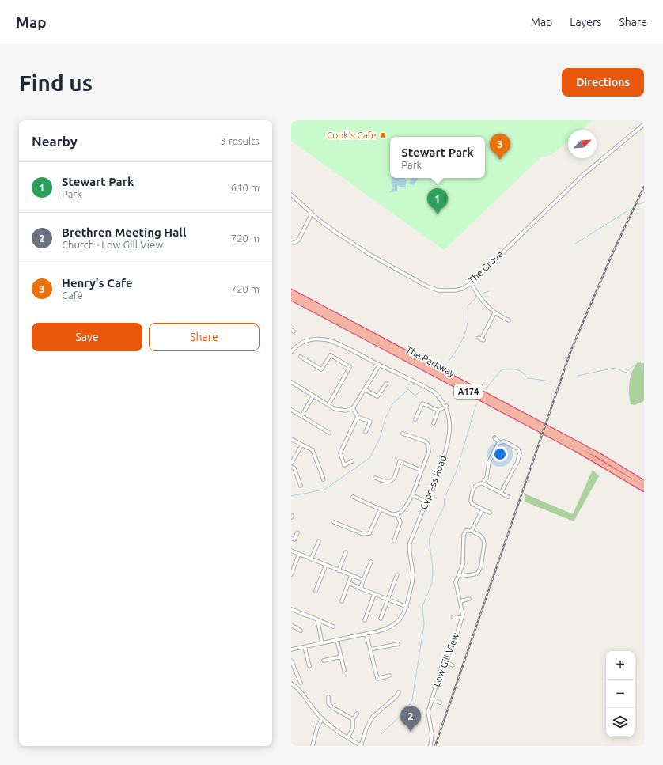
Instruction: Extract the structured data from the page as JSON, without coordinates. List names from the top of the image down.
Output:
{
  "streets": {
    "highway": ["The Parkway", "A174"],
    "street": ["The Grove", "Cypress Road", "Low Gill View"]
  },
  "crossings": [
    ["The Parkway", "A174"]
  ],
  "places": ["Cook's Cafe"],
  "north": "top right",
  "page": {
    "header": "Map",
    "nav": ["Map", "Layers", "Share"],
    "buttons": [
      "Directions",
      ["Save", "Share"]
    ],
    "title": "Find us",
    "heading": ["Nearby", "3 results"],
    "pins": ["3", "1", "2"],
    "popup": ["Stewart Park", "Park"],
    "list": [
      {
        "mark": "1",
        "name": "Stewart Park",
        "note": "Park",
        "value": "610 m"
      },
      {
        "mark": "2",
        "name": "Brethren Meeting Hall",
        "note": "Church · Low Gill View",
        "value": "720 m"
      },
      {
        "mark": "3",
        "name": "Henry's Cafe",
        "note": "Café",
        "value": "720 m"
      }
    ],
    "map_buttons": ["+", "−"]
  }
}
